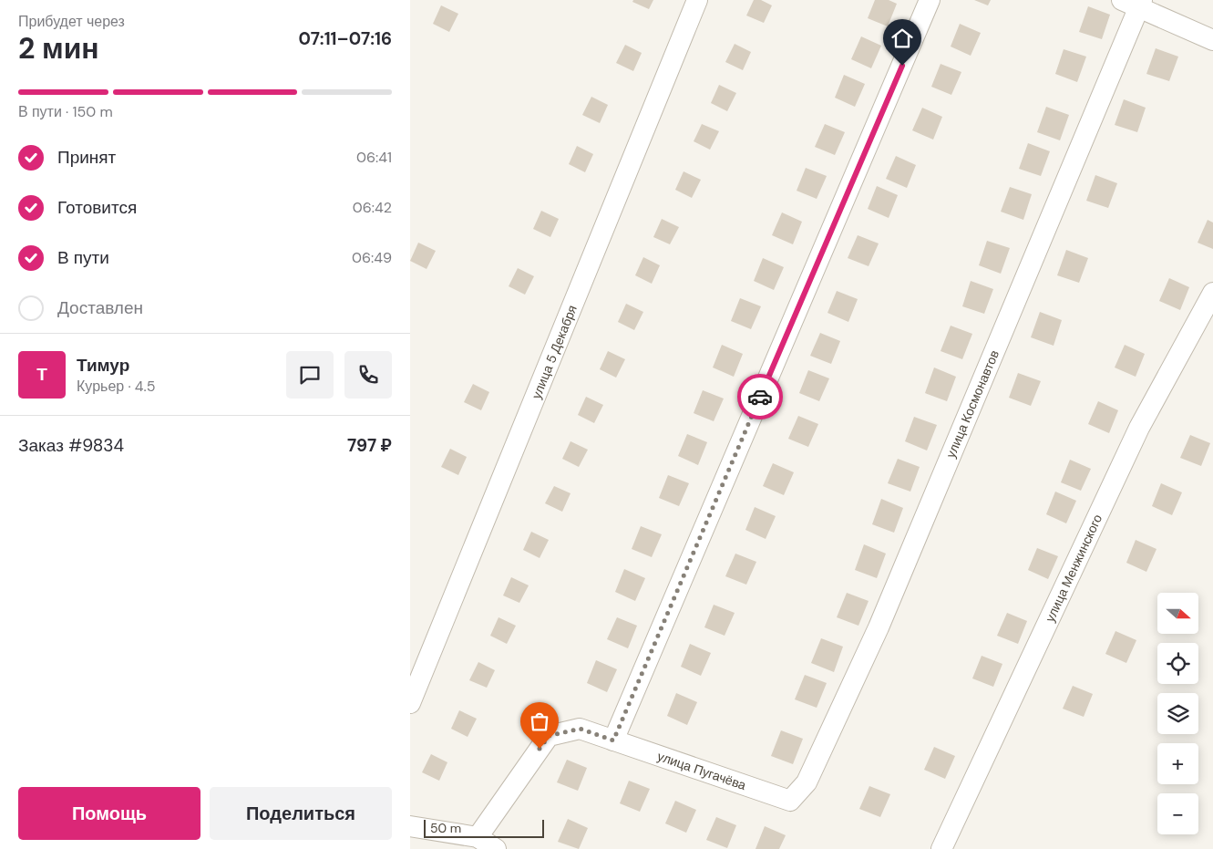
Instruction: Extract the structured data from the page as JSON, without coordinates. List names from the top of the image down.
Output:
{
  "streets": {
    "street": [
      "улица 5 Декабря",
      "улица Космонавтов",
      "улица Менжинского",
      "улица Пугачёва"
    ]
  },
  "crossings": [
    ["улица Космонавтов", "улица Пугачёва"]
  ],
  "scale_bar": "50 m",
  "north": "right",
  "page": {
    "heading": ["2 мин", "Прибудет через", "07:11–07:16"],
    "panel": [
      "Тимур",
      "Курьер · 4.5",
      "Заказ #9834",
      "797 ₽"
    ],
    "bar": "В пути · 150 m",
    "list": [
      ["Принят", "06:41"],
      ["Готовится", "06:42"],
      ["В пути", "06:49"],
      "Доставлен"
    ],
    "round": "Т",
    "map_buttons": ["+", "−"],
    "buttons": ["Помощь", "Поделиться"],
    "scale": "50 m"
  }
}
